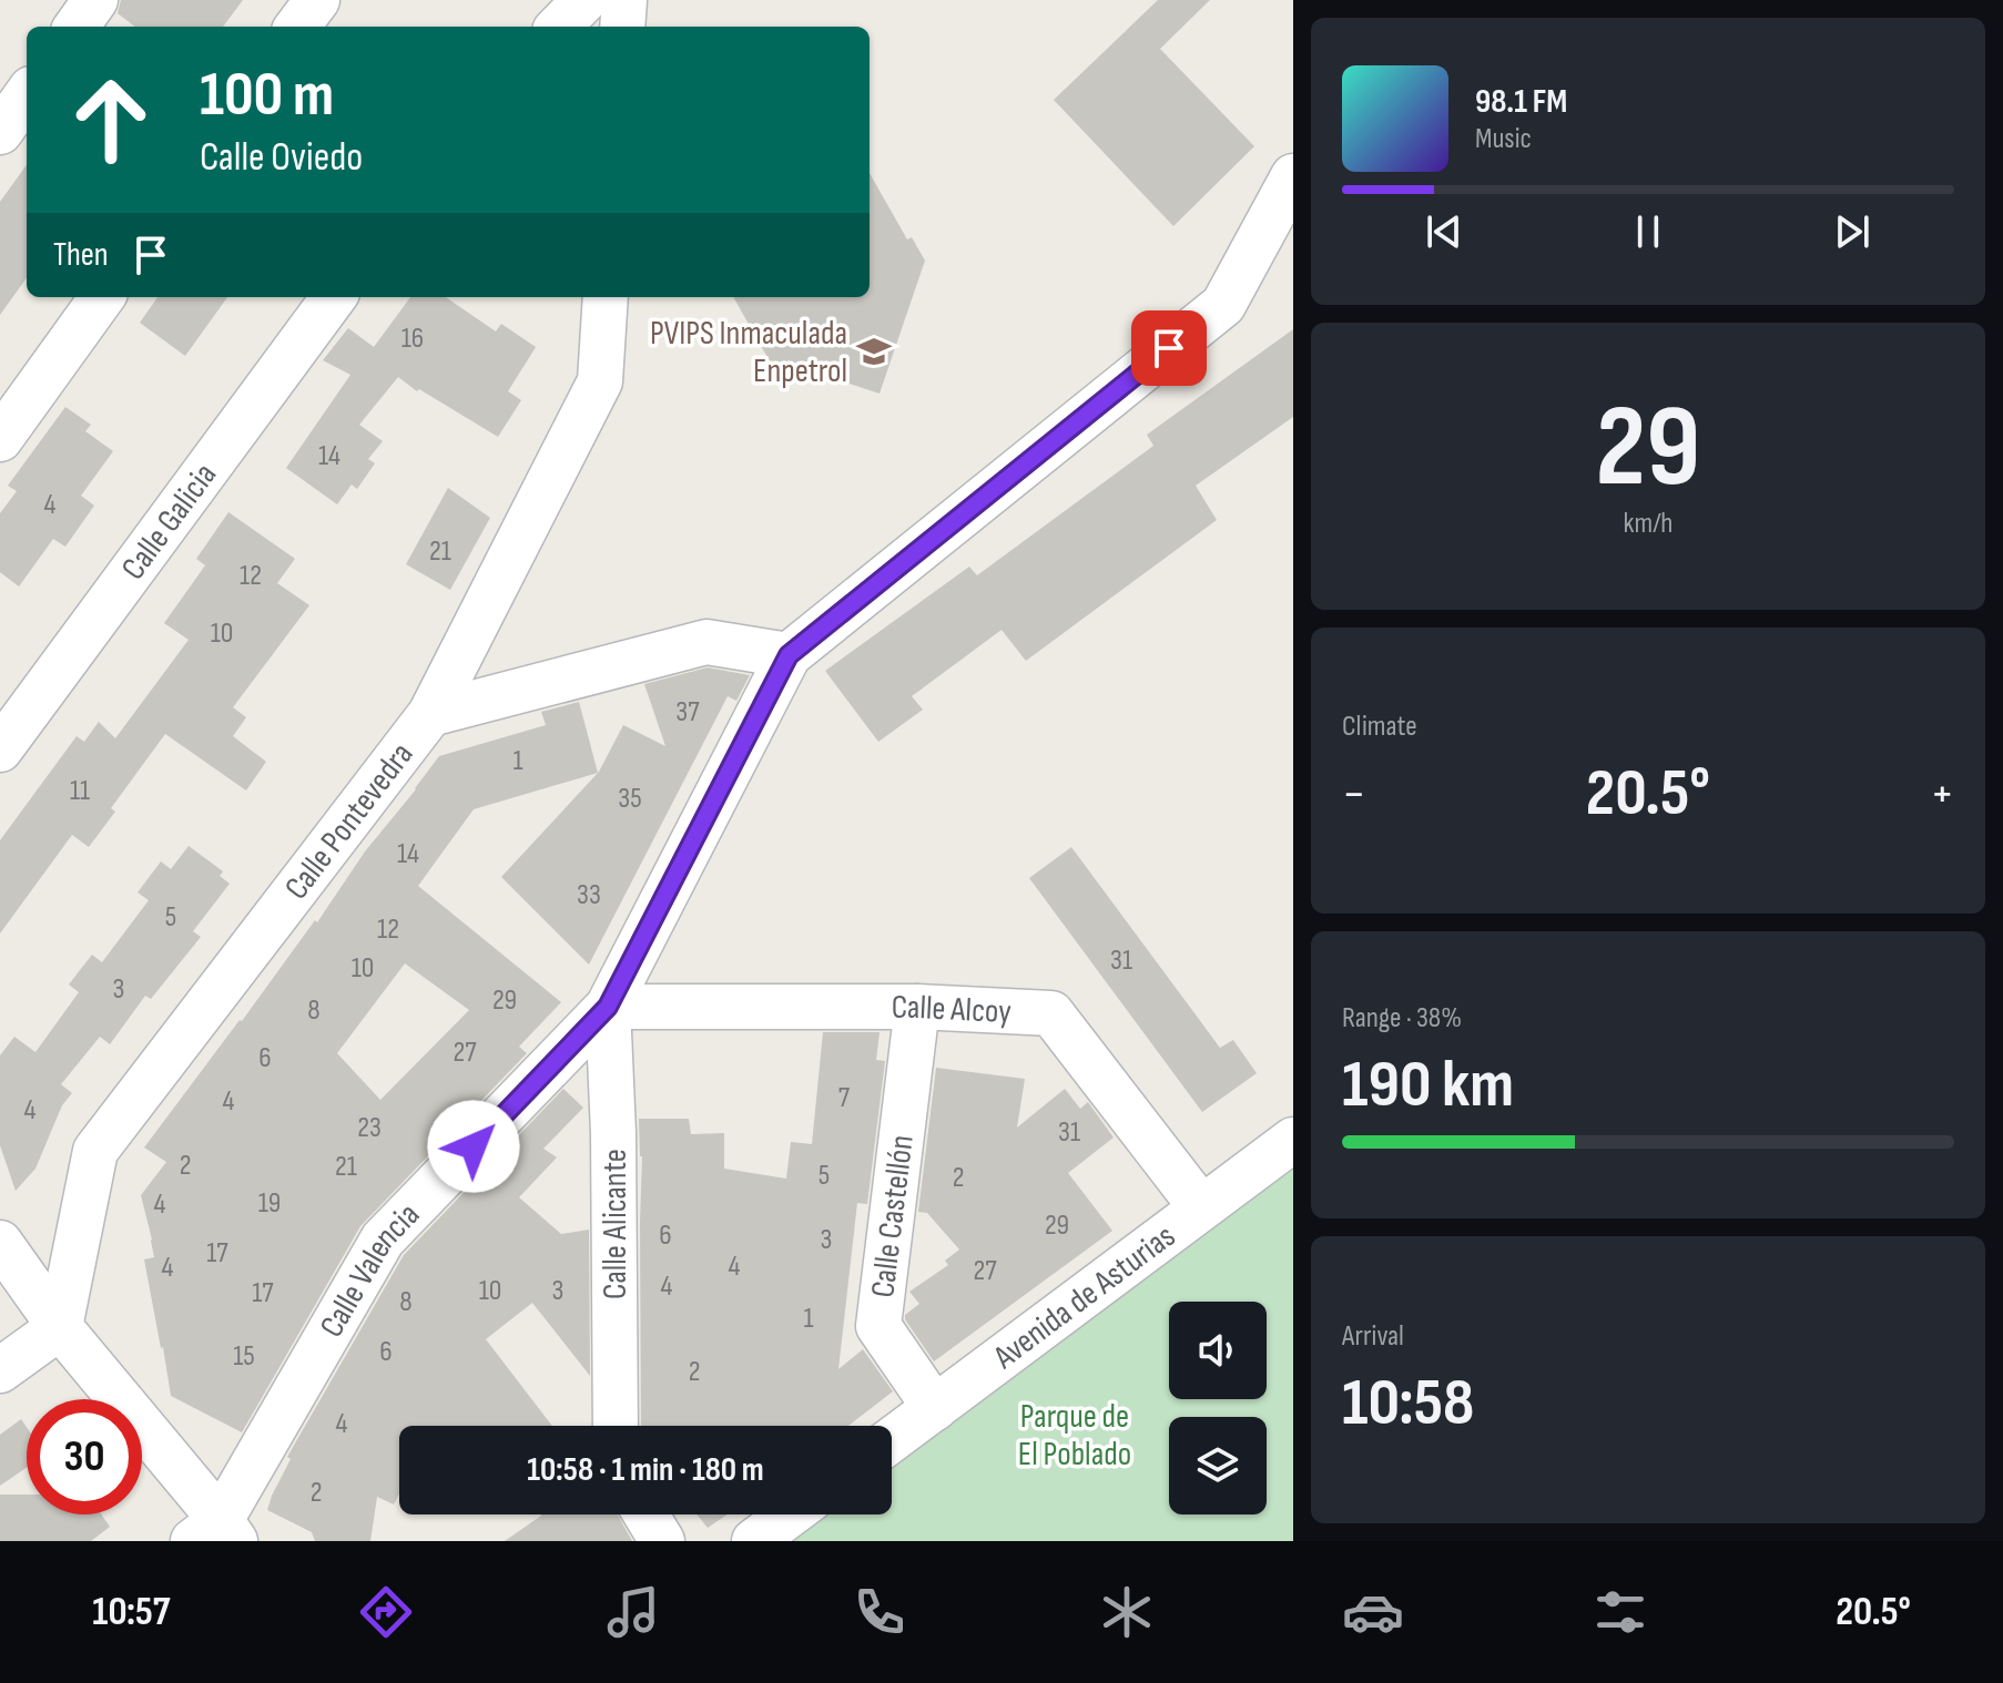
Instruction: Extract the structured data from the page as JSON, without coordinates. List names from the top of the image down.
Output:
{
  "streets": {
    "street": [
      "Calle Galicia",
      "Calle Pontevedra",
      "Calle Alcoy",
      "Calle Castellón",
      "Calle Alicante",
      "Calle Valencia",
      "Avenida de Asturias"
    ]
  },
  "crossings": [
    ["Calle Alcoy", "Calle Castellón"],
    ["Calle Alcoy", "Calle Alicante"],
    ["Calle Alcoy", "Calle Valencia"],
    ["Calle Alcoy", "Avenida de Asturias"],
    ["Calle Castellón", "Avenida de Asturias"],
    ["Calle Alicante", "Calle Valencia"]
  ],
  "parks": ["Parque de El Poblado"],
  "places": {
    "school or university": ["PVIPS Inmaculada Enpetrol"]
  },
  "house_numbers": [
    "16",
    "14",
    "4",
    "21",
    "12",
    "10",
    "37",
    "1",
    "11",
    "35",
    "14",
    "33",
    "5",
    "12",
    "31",
    "10",
    "3",
    "29",
    "8",
    "27",
    "6",
    "7",
    "4",
    "4",
    "23",
    "31",
    "2",
    "21",
    "5",
    "2",
    "19",
    "4",
    "29",
    "6",
    "3",
    "17",
    "4",
    "4",
    "27",
    "4",
    "10",
    "3",
    "17",
    "8",
    "1",
    "6",
    "15",
    "2",
    "4",
    "2"
  ],
  "page": {
    "turn": ["100 m", "Calle Oviedo"],
    "song": ["98.1 FM", "Music"],
    "then": "Then",
    "tile": [
      ["29", "km/h"],
      "Climate",
      ["Range · 38%", "190 km"],
      ["Arrival", "10:58"]
    ],
    "heat": ["−", "20.5°", "+"],
    "limit": "30",
    "trip": "10:58 · 1 min · 180 m",
    "tabs": ["10:57", "20.5°"]
  }
}
